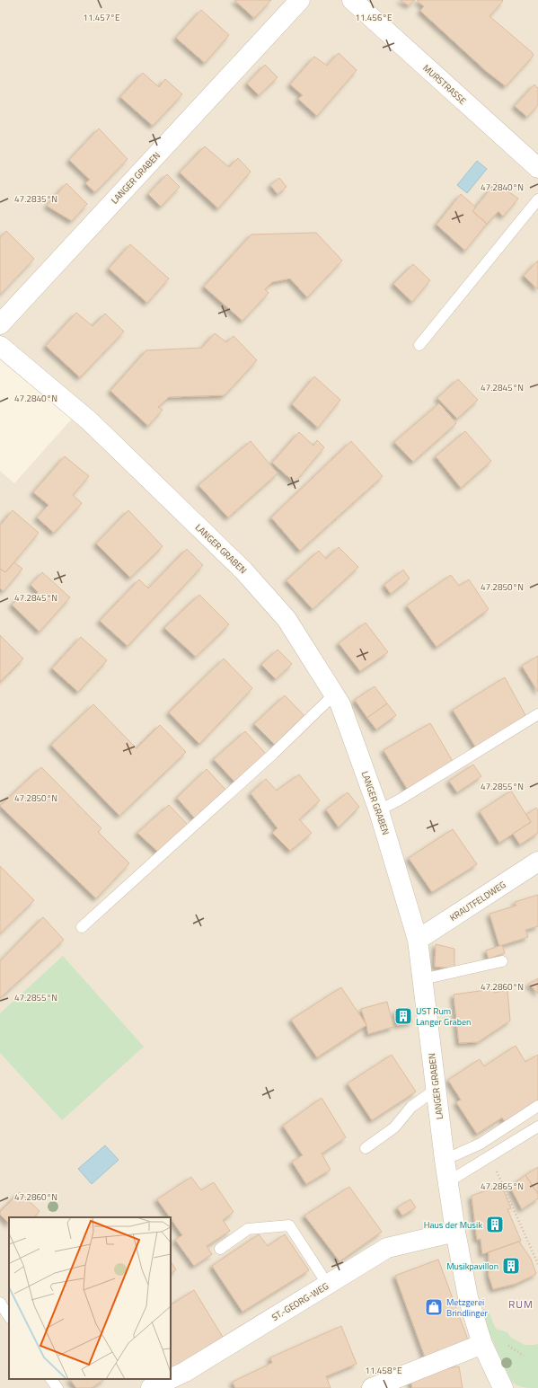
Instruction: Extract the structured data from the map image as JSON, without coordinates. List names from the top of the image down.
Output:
{
  "streets": {
    "street": [
      "MURSTRASSE",
      "LANGER GRABEN",
      "KRAUTFELDWEG",
      "ST.-GEORG-WEG"
    ]
  },
  "crossings": [
    ["LANGER GRABEN", "KRAUTFELDWEG"],
    ["LANGER GRABEN", "ST.-GEORG-WEG"]
  ],
  "districts": ["RUM"],
  "places": {
    "building": ["UST Rum Langer Graben", "Haus der Musik", "Musikpavillon"],
    "shop": ["Metzgerei Brindlinger"]
  },
  "coordinates": [
    "11.457°E",
    "11.456°E",
    "47.2840°N",
    "47.2835°N",
    "47.2845°N",
    "47.2850°N",
    "47.2855°N",
    "47.2860°N",
    "47.2865°N",
    "11.458°E"
  ]
}
